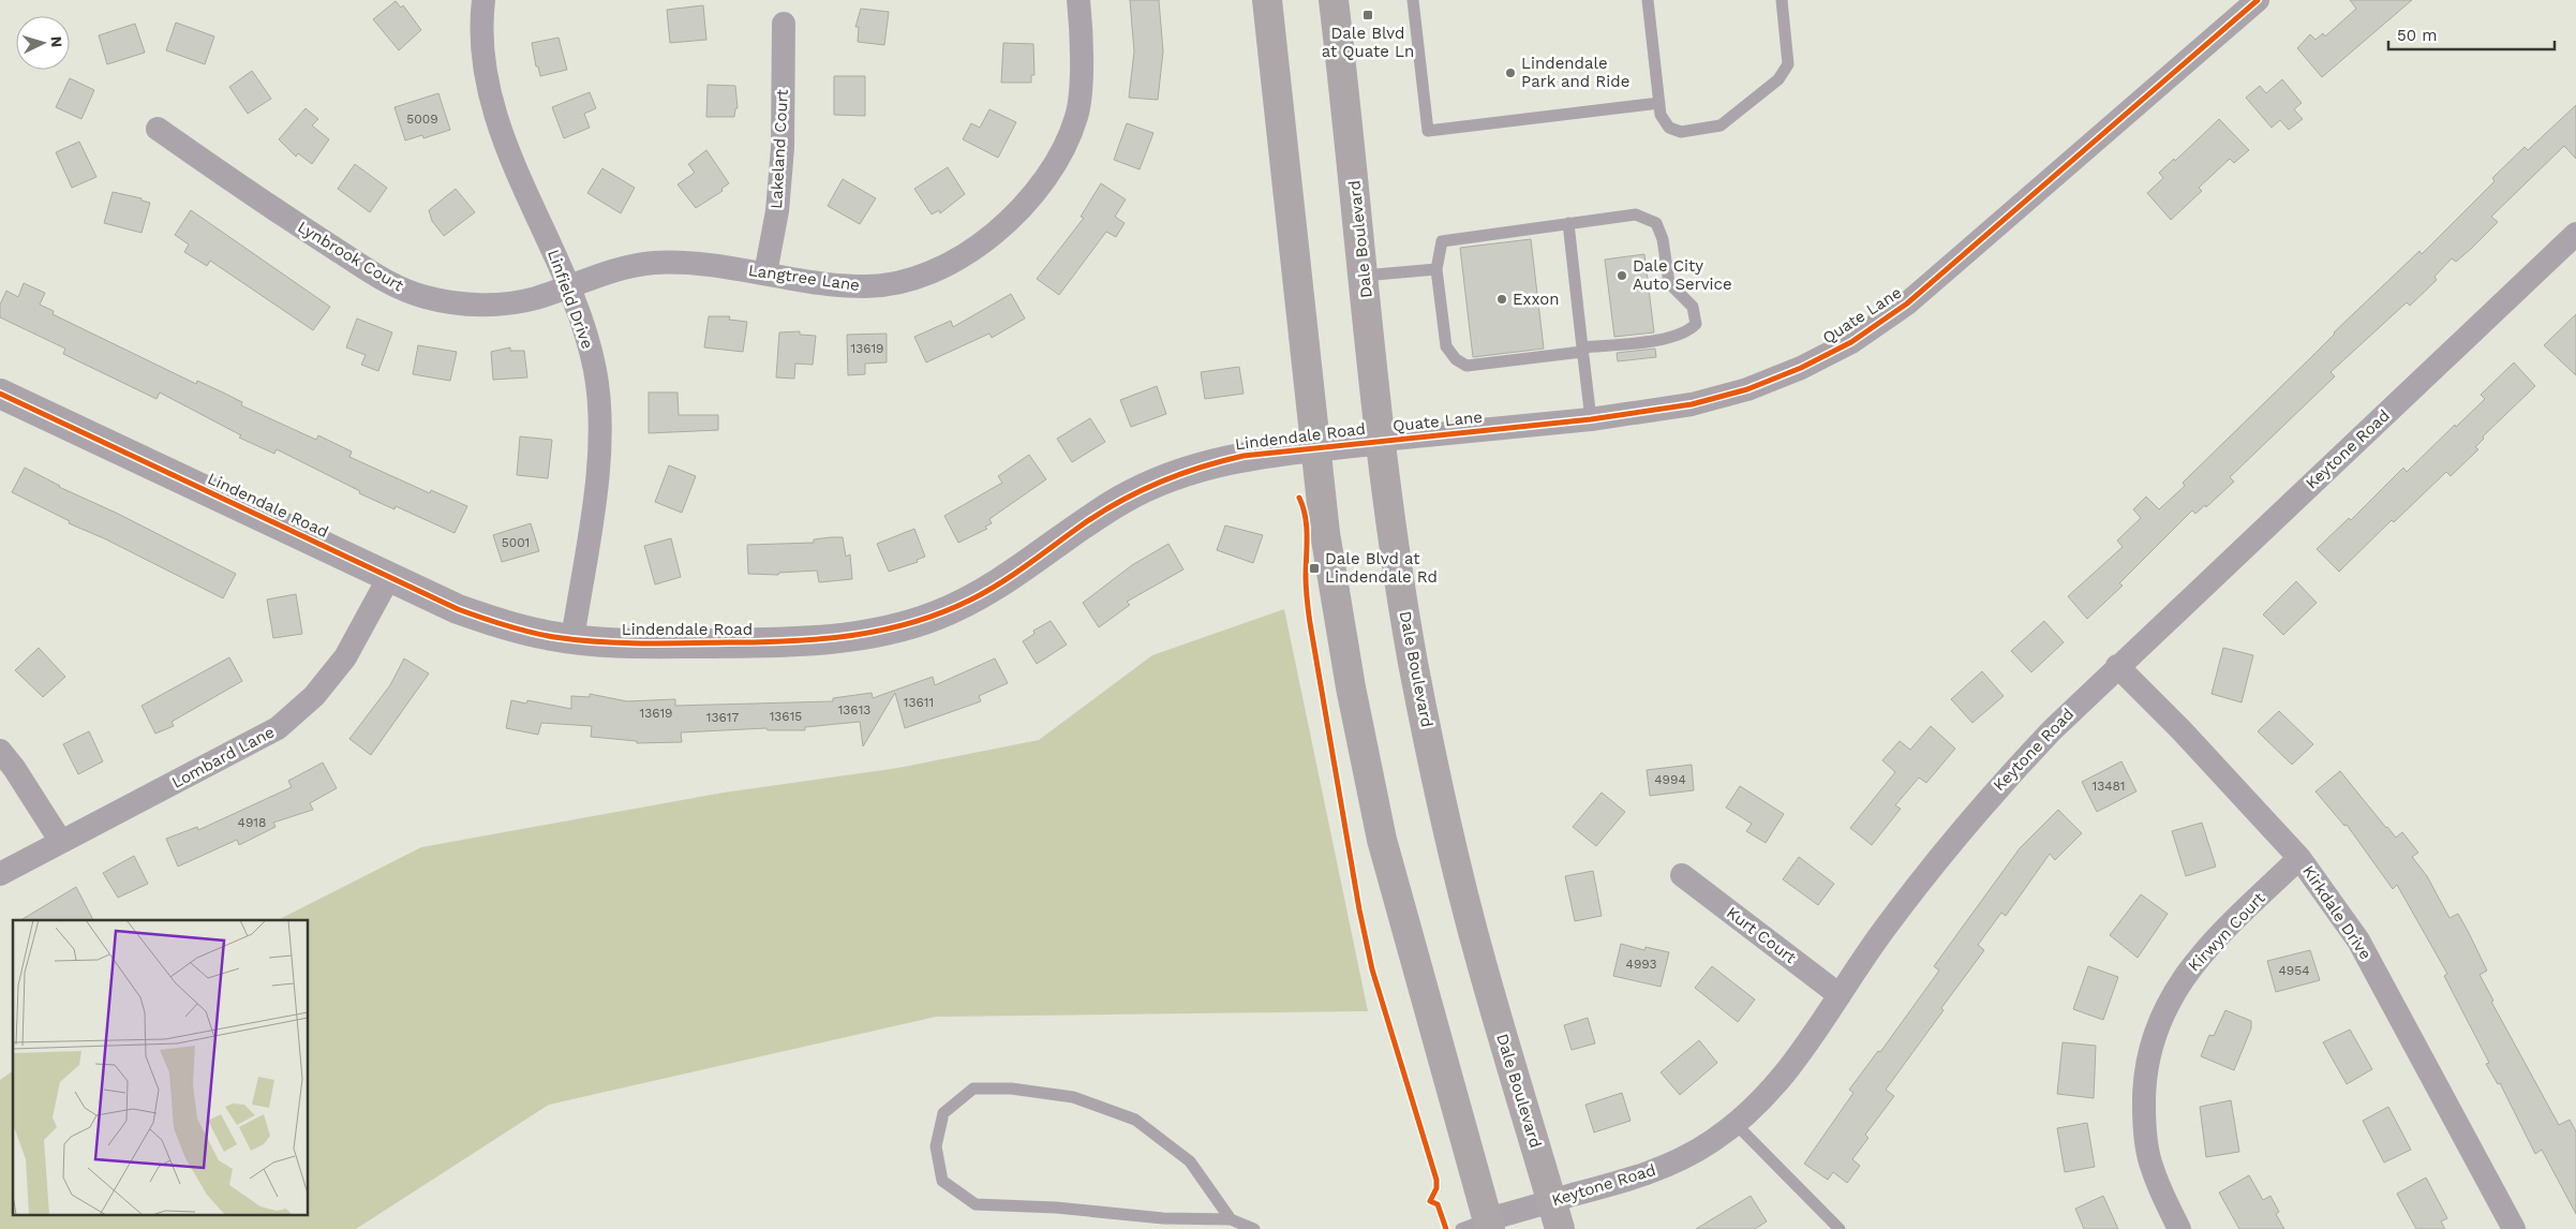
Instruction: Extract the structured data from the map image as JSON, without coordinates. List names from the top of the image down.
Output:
{
  "streets": {
    "main road": ["Dale Boulevard"],
    "street": [
      "Lakeland Court",
      "Lynbrook Court",
      "Langtree Lane",
      "Linfield Drive",
      "Quate Lane",
      "Lindendale Road",
      "Keytone Road",
      "Lombard Lane",
      "Kirkdale Drive",
      "Kirwyn Court",
      "Kurt Court"
    ]
  },
  "crossings": [
    ["Lakeland Court", "Langtree Lane"],
    ["Dale Boulevard", "Quate Lane"],
    ["Dale Boulevard", "Lindendale Road"],
    ["Dale Boulevard", "Keytone Road"],
    ["Lynbrook Court", "Langtree Lane"],
    ["Lynbrook Court", "Linfield Drive"],
    ["Langtree Lane", "Linfield Drive"],
    ["Linfield Drive", "Lindendale Road"],
    ["Quate Lane", "Lindendale Road"],
    ["Lindendale Road", "Lombard Lane"],
    ["Keytone Road", "Kirkdale Drive"],
    ["Keytone Road", "Kurt Court"],
    ["Kirkdale Drive", "Kirwyn Court"]
  ],
  "places": {
    "transit": ["Dale Blvd at Quate Ln", "Dale Blvd at Lindendale Rd"],
    "other": ["Lindendale Park and Ride", "Dale City Auto Service", "Exxon"]
  },
  "house_numbers": [
    "5009",
    "13619",
    "5001",
    "13611",
    "13613",
    "13619",
    "13615",
    "13617",
    "4994",
    "13481",
    "4918",
    "4993",
    "4954"
  ],
  "scale_bar": "50 m",
  "north": "right"
}
